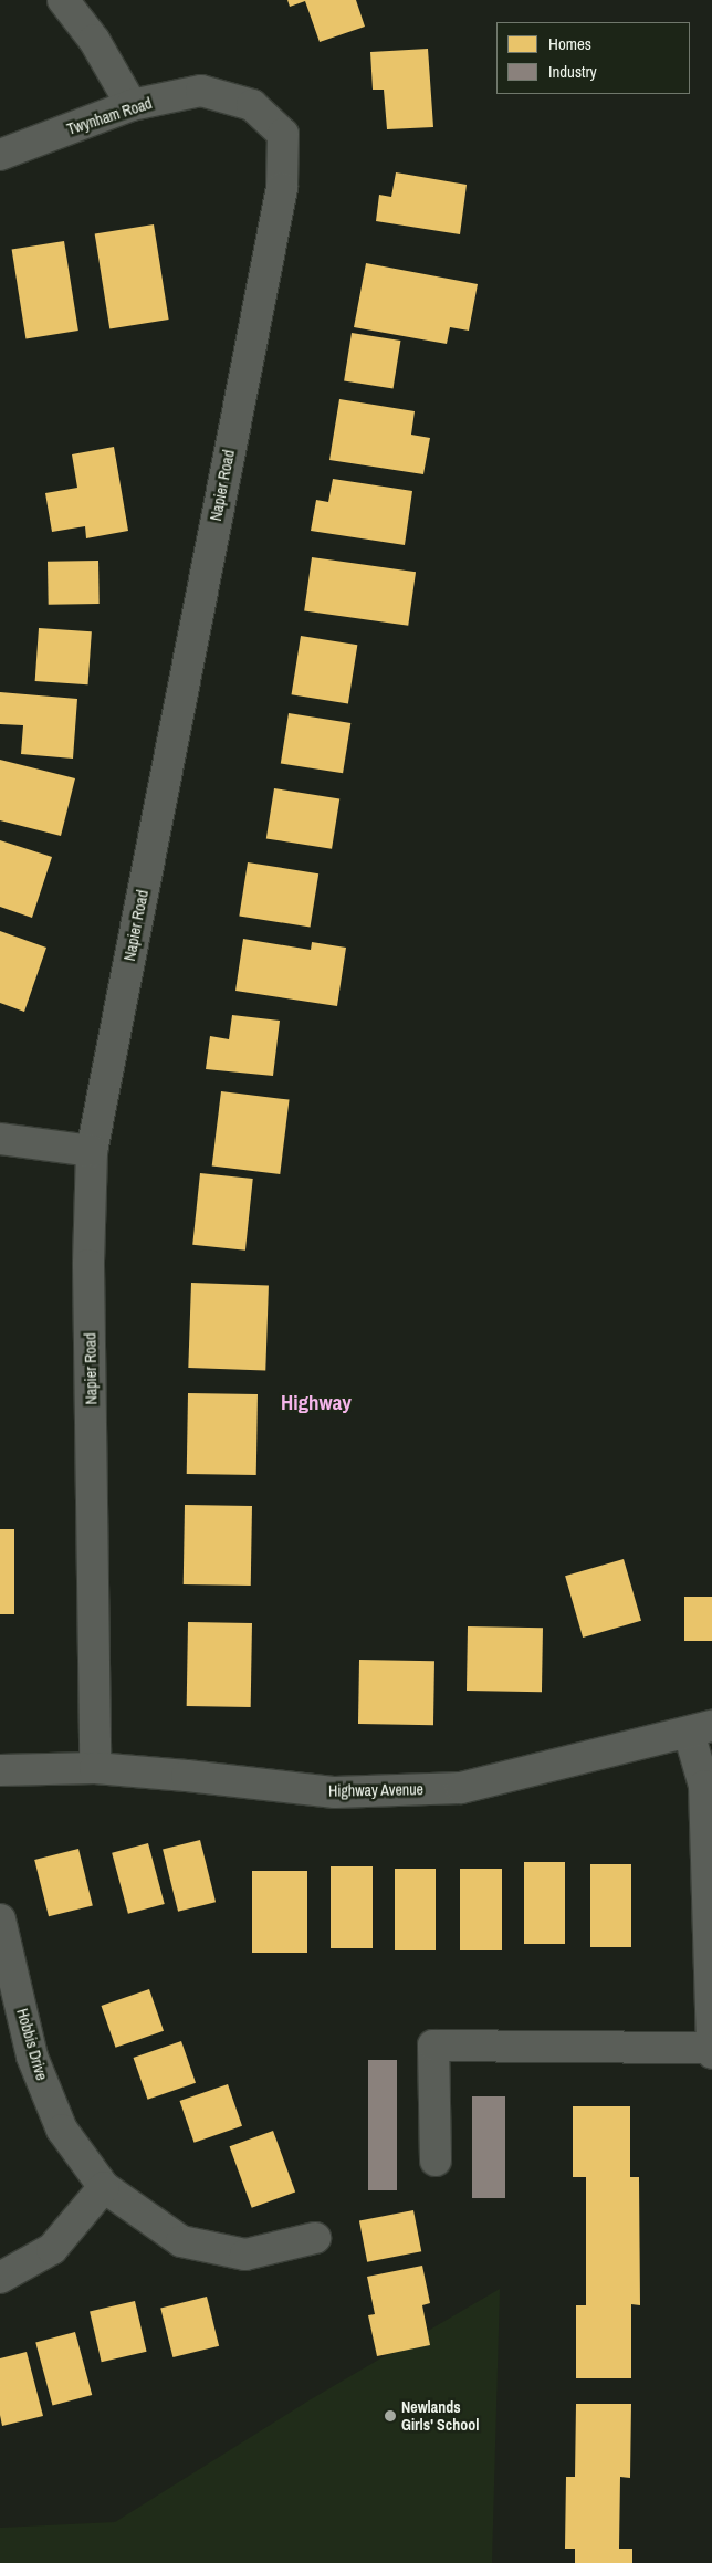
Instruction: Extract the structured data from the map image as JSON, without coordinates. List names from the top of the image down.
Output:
{
  "streets": {
    "street": [
      "Twynham Road",
      "Napier Road",
      "Highway Avenue",
      "Hobbis Drive"
    ]
  },
  "crossings": [
    ["Twynham Road", "Napier Road"],
    ["Napier Road", "Highway Avenue"]
  ],
  "districts": ["Highway"],
  "places": ["Newlands Girls' School"],
  "legend": ["Homes", "Industry"]
}
